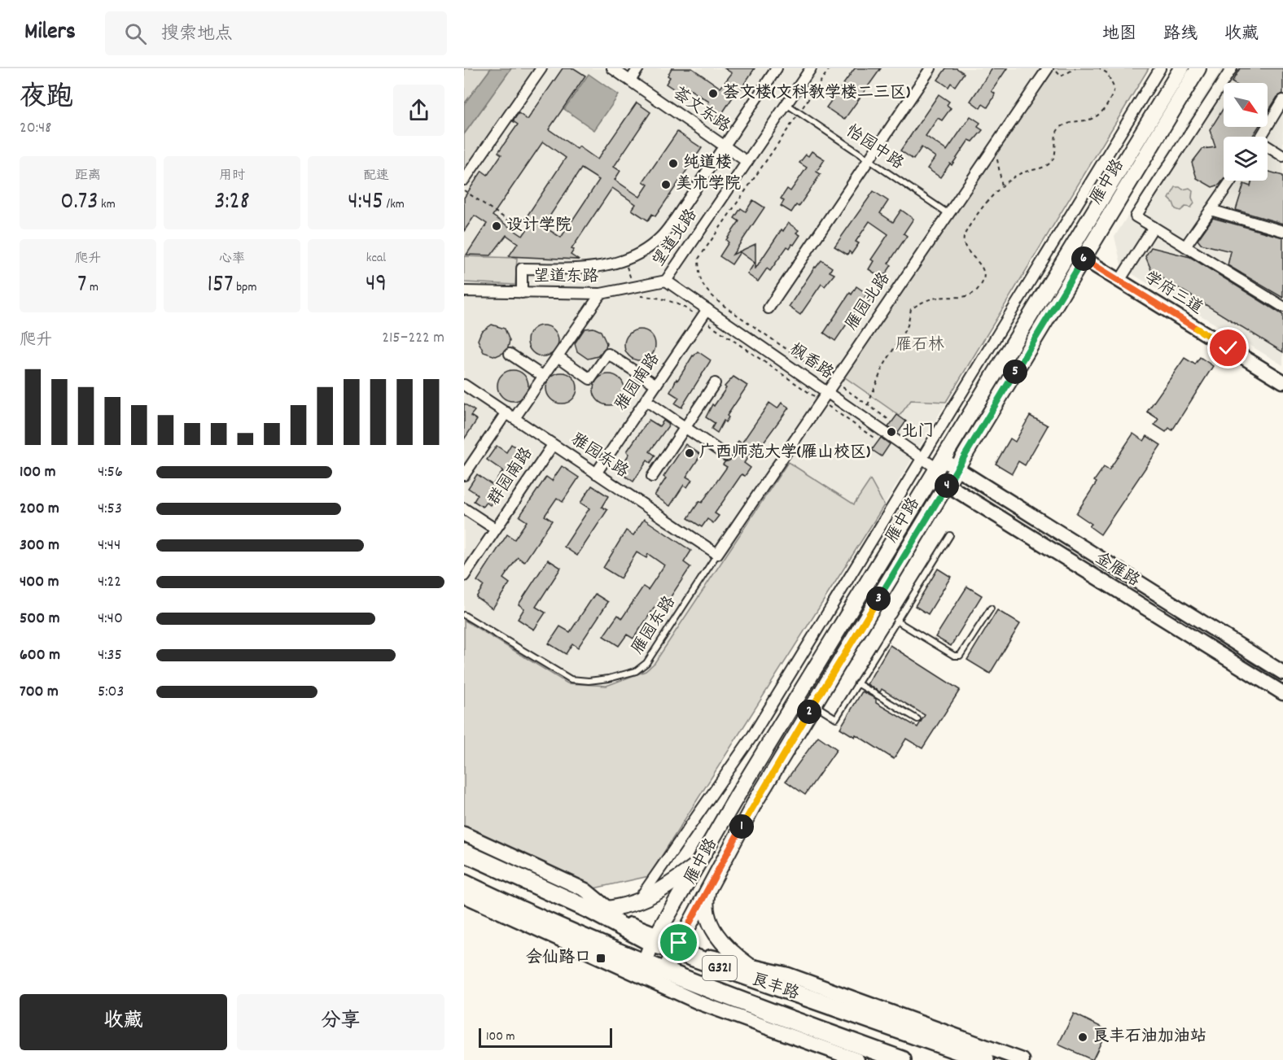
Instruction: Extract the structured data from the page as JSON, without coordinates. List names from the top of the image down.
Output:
{
  "streets": {
    "highway": ["G321", "良丰路"],
    "main road": ["雁中路"],
    "street": [
      "荟文东路",
      "望道北路",
      "望道东路",
      "学府三道",
      "雁园北路",
      "枫香路",
      "雅园南路",
      "雅园东路",
      "群园南路",
      "金雁路"
    ],
    "lane": ["怡园中路", "雁园东路"]
  },
  "crossings": [
    ["荟文东路", "望道北路"],
    ["怡园中路", "望道北路"],
    ["怡园中路", "雁园北路"],
    ["雁中路", "学府三道"],
    ["雁中路", "枫香路"],
    ["雁中路", "金雁路"],
    ["雁中路", "良丰路"],
    ["望道北路", "望道东路"],
    ["望道北路", "枫香路"],
    ["望道东路", "枫香路"],
    ["雁园北路", "枫香路"],
    ["雁园北路", "雅园东路"],
    ["雁园北路", "雁园东路"],
    ["枫香路", "雅园南路"],
    ["枫香路", "金雁路"],
    ["雅园南路", "雅园东路"],
    ["雅园东路", "群园南路"],
    ["雅园东路", "雁园东路"]
  ],
  "parks": ["雁石林"],
  "places": {
    "other": [
      "荟文楼(文科教学楼二三区)",
      "纯道楼",
      "美术学院",
      "设计学院",
      "北门",
      "广西师范大学(雁山校区)",
      "良丰石油加油站"
    ],
    "transit": ["会仙路口"]
  },
  "scale_bar": "100 m",
  "north": "bottom right",
  "page": {
    "header": "Milers",
    "search": "搜索地点",
    "nav": ["地图", "路线", "收藏"],
    "heading": ["夜跑", "20:48"],
    "stats": [
      ["距离", "0.73 km"],
      ["用时", "3:28"],
      ["配速", "4:45 /km"],
      ["爬升", "7 m"],
      ["心率", "157 bpm"],
      ["kcal", "49"]
    ],
    "pins": [
      "6",
      "5",
      "4",
      "3",
      "2",
      "1"
    ],
    "chart": ["爬升", "215–222 m"],
    "list": [
      {
        "name": "100 m",
        "note": "4:56"
      },
      {
        "name": "200 m",
        "note": "4:53"
      },
      {
        "name": "300 m",
        "note": "4:44"
      },
      {
        "name": "400 m",
        "note": "4:22"
      },
      {
        "name": "500 m",
        "note": "4:40"
      },
      {
        "name": "600 m",
        "note": "4:35"
      },
      {
        "name": "700 m",
        "note": "5:03"
      }
    ],
    "buttons": ["收藏", "分享"],
    "scale": "100 m"
  }
}
